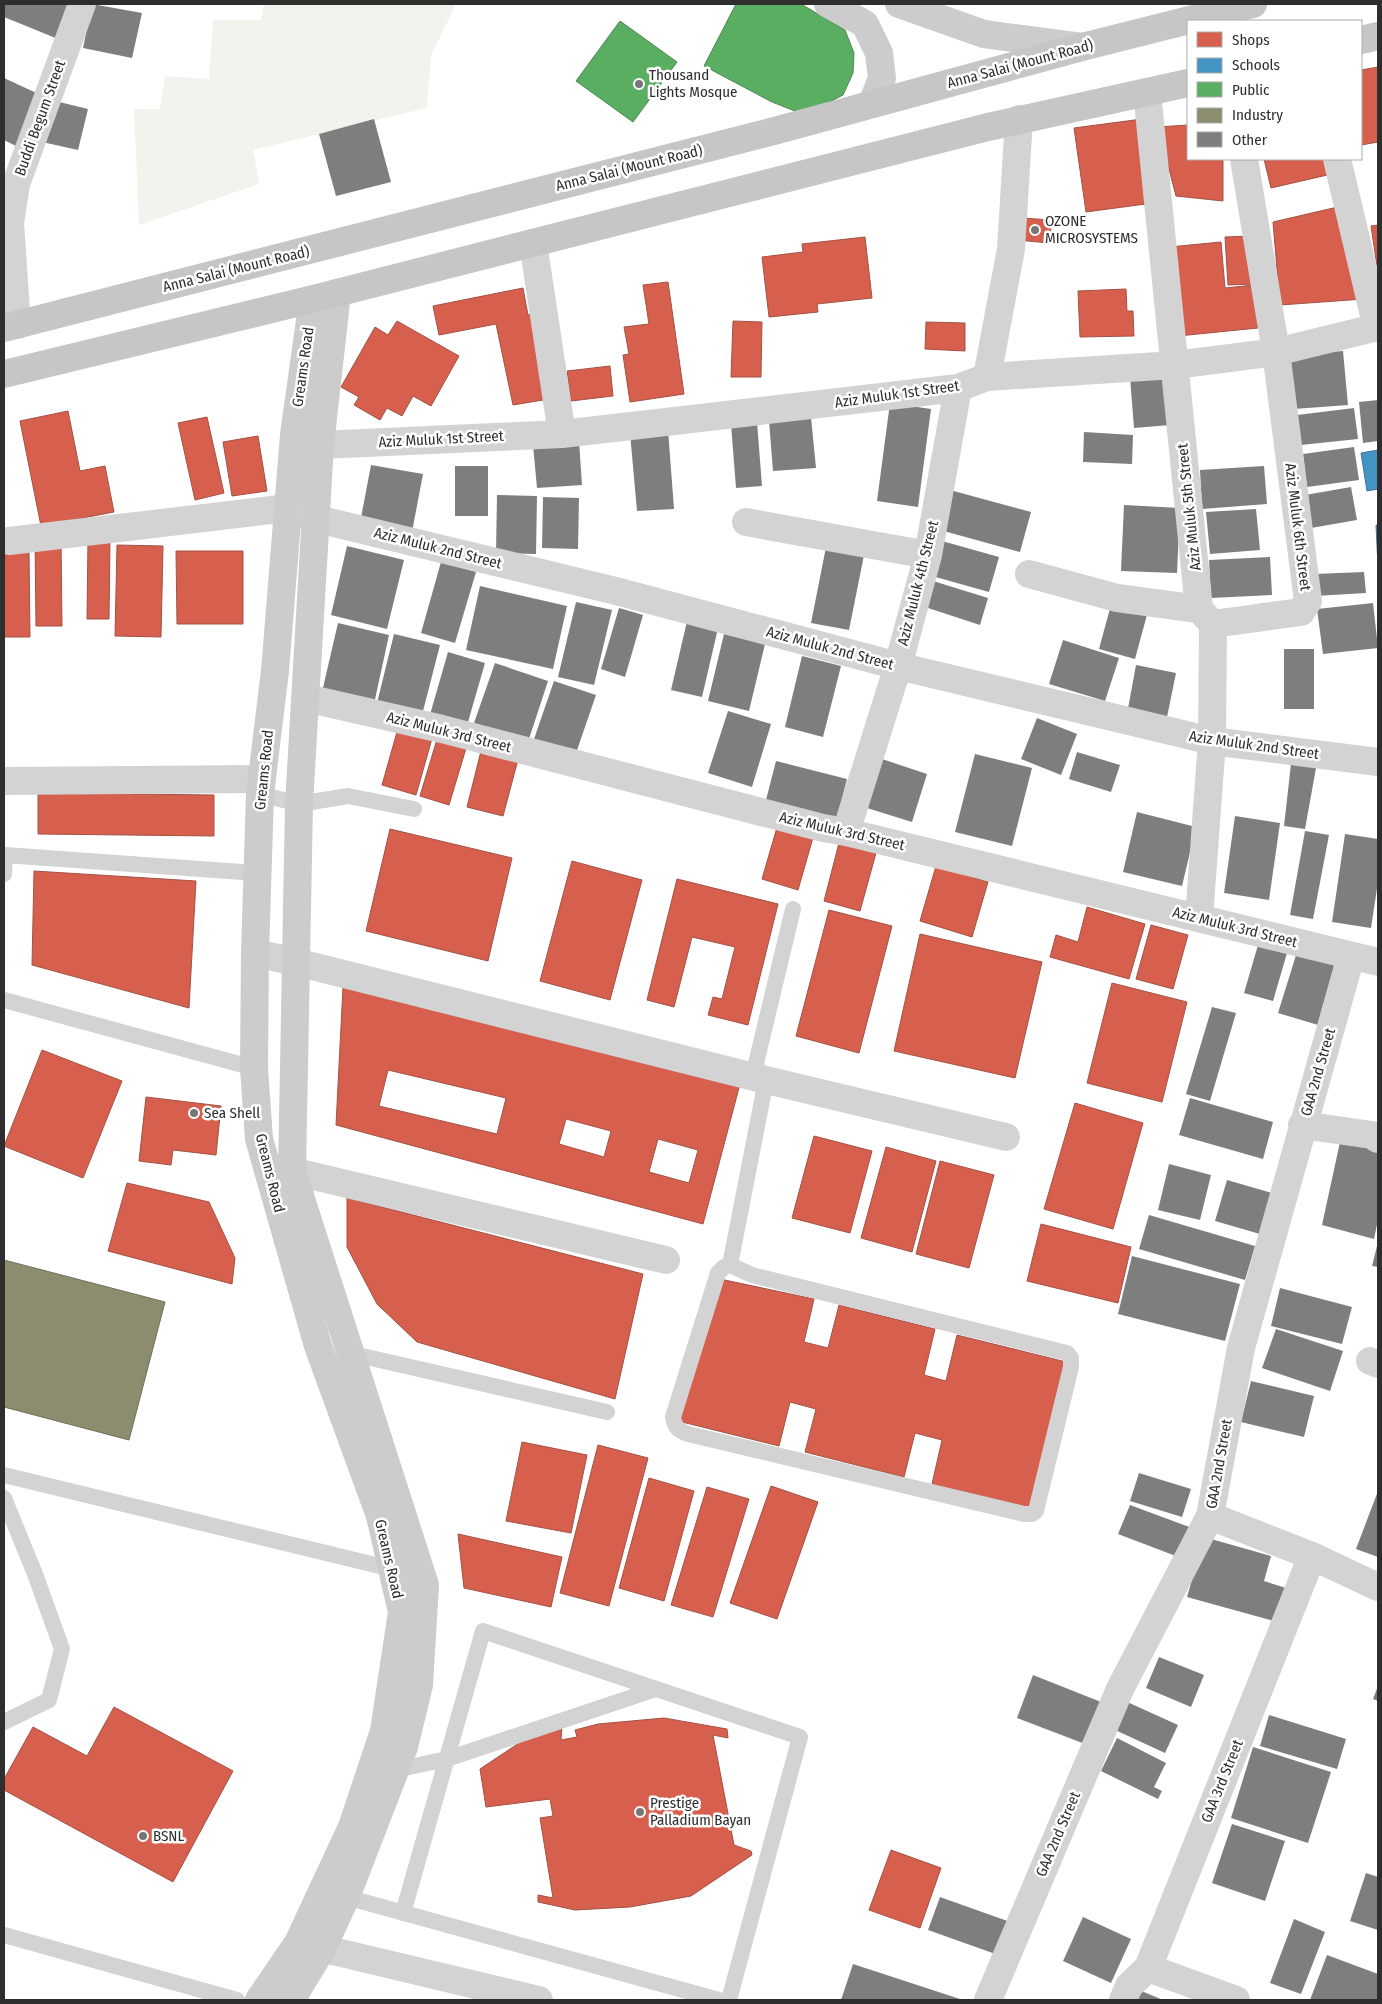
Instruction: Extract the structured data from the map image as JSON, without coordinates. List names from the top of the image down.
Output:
{
  "streets": {
    "main road": ["Anna Salai (Mount Road)"],
    "street": [
      "Buddi Begum Street",
      "Greams Road",
      "Aziz Muluk 1st Street",
      "Aziz Muluk 5th Street",
      "Aziz Muluk 6th Street",
      "Aziz Muluk 2nd Street",
      "Aziz Muluk 4th Street",
      "Aziz Muluk 3rd Street",
      "GAA 2nd Street",
      "GAA 3rd Street"
    ]
  },
  "crossings": [
    ["Anna Salai (Mount Road)", "Buddi Begum Street"],
    ["Greams Road", "Aziz Muluk 1st Street"],
    ["Greams Road", "Aziz Muluk 2nd Street"],
    ["Greams Road", "Aziz Muluk 3rd Street"],
    ["Aziz Muluk 1st Street", "Aziz Muluk 5th Street"],
    ["Aziz Muluk 1st Street", "Aziz Muluk 6th Street"],
    ["Aziz Muluk 1st Street", "Aziz Muluk 4th Street"],
    ["Aziz Muluk 5th Street", "Aziz Muluk 6th Street"],
    ["Aziz Muluk 5th Street", "Aziz Muluk 2nd Street"],
    ["Aziz Muluk 5th Street", "Aziz Muluk 3rd Street"],
    ["Aziz Muluk 2nd Street", "Aziz Muluk 4th Street"],
    ["Aziz Muluk 4th Street", "Aziz Muluk 3rd Street"],
    ["Aziz Muluk 3rd Street", "GAA 2nd Street"]
  ],
  "places": [
    "Thousand Lights Mosque",
    "OZONE MICROSYSTEMS",
    "Sea Shell",
    "Prestige Palladium Bayan",
    "BSNL"
  ],
  "legend": [
    "Shops",
    "Schools",
    "Public",
    "Industry",
    "Other"
  ]
}
